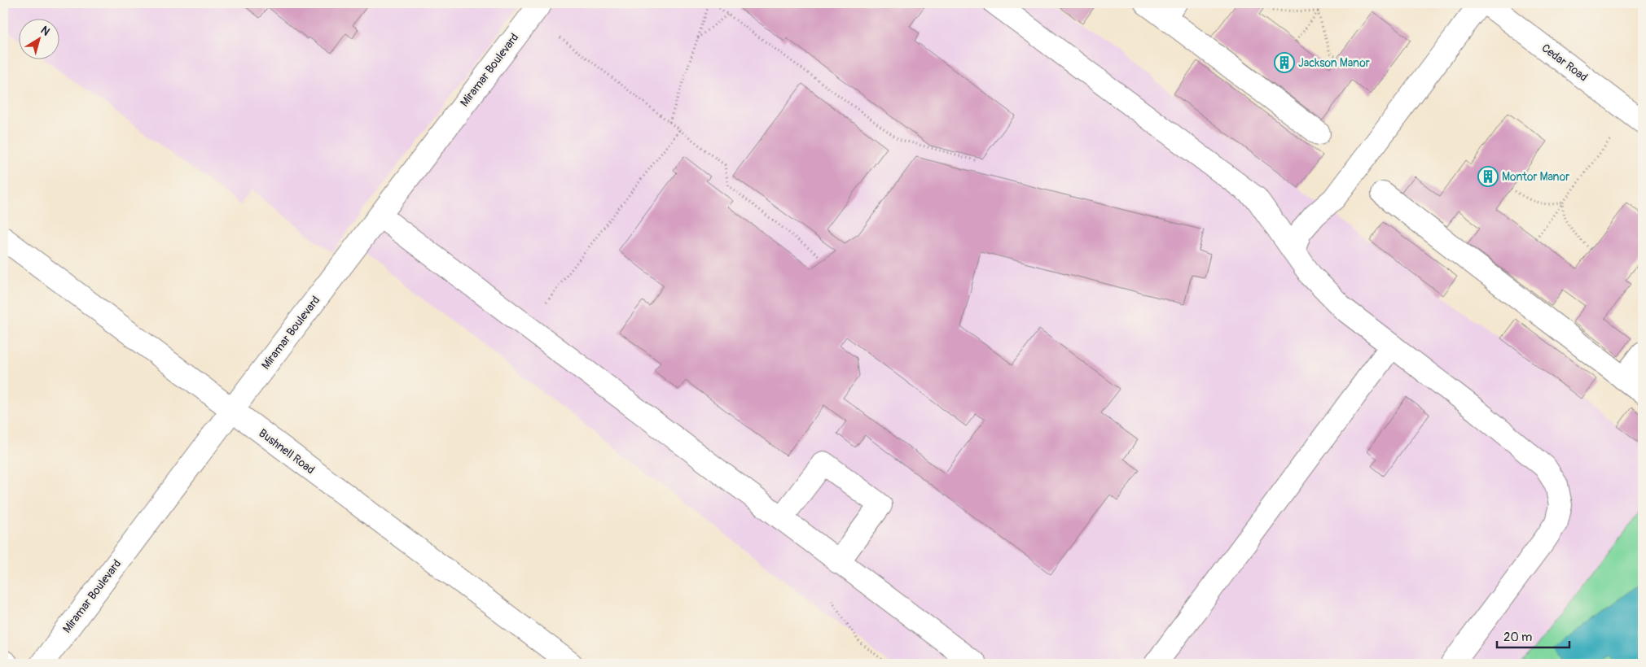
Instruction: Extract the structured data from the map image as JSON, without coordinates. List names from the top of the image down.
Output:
{
  "streets": {
    "street": ["Cedar Road", "Miramar Boulevard", "Bushnell Road"]
  },
  "crossings": [
    ["Miramar Boulevard", "Bushnell Road"]
  ],
  "places": {
    "building": ["Jackson Manor", "Montor Manor"]
  },
  "scale_bar": "20 m",
  "north": "top right"
}
